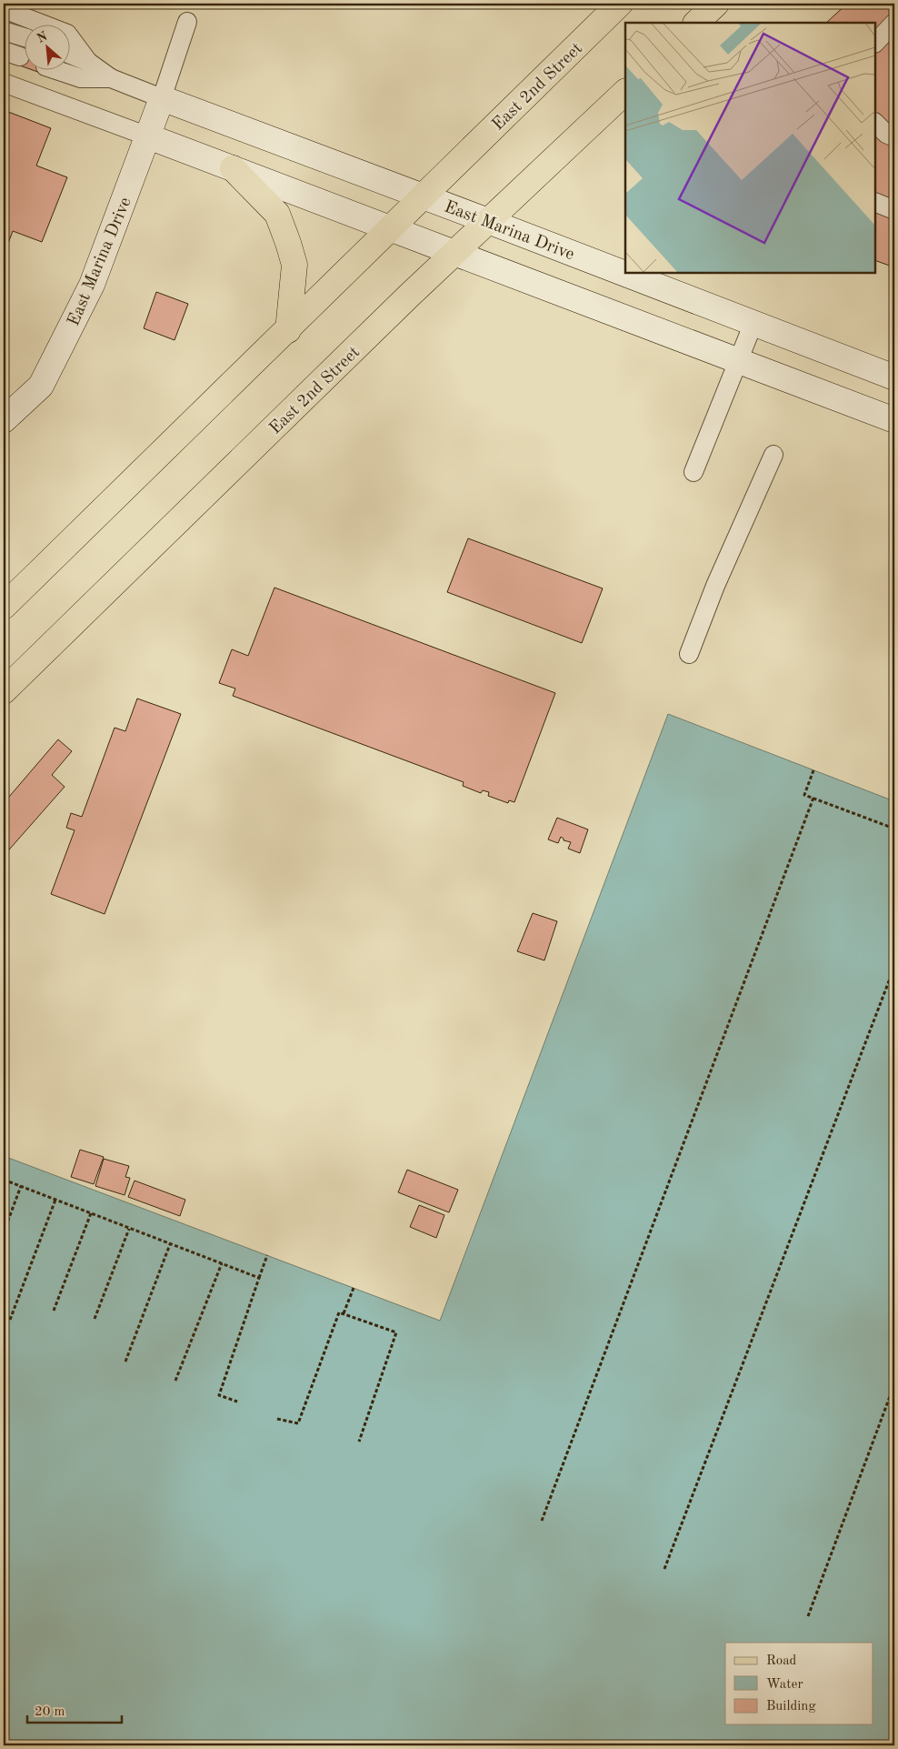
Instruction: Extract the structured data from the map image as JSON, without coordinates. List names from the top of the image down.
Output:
{
  "streets": {
    "main road": ["East 2nd Street", "East Marina Drive"]
  },
  "crossings": [
    ["East 2nd Street", "East Marina Drive"]
  ],
  "legend": ["Road", "Water", "Building"],
  "scale_bar": "20 m",
  "north": "top left"
}
